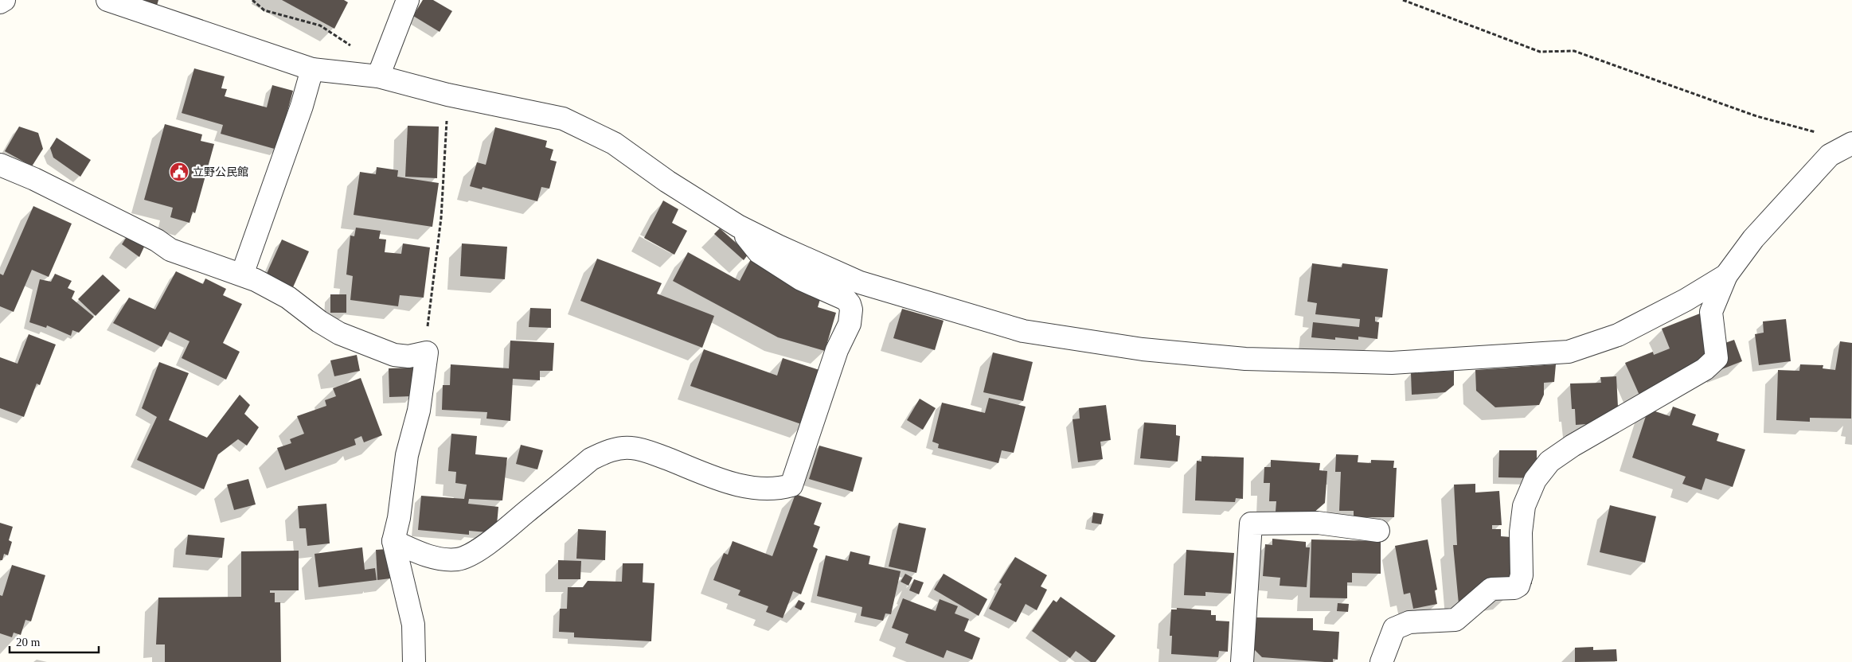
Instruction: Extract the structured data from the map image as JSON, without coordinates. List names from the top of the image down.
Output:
{
  "places": {
    "public building": ["立野公民館"]
  },
  "scale_bar": "20 m"
}
